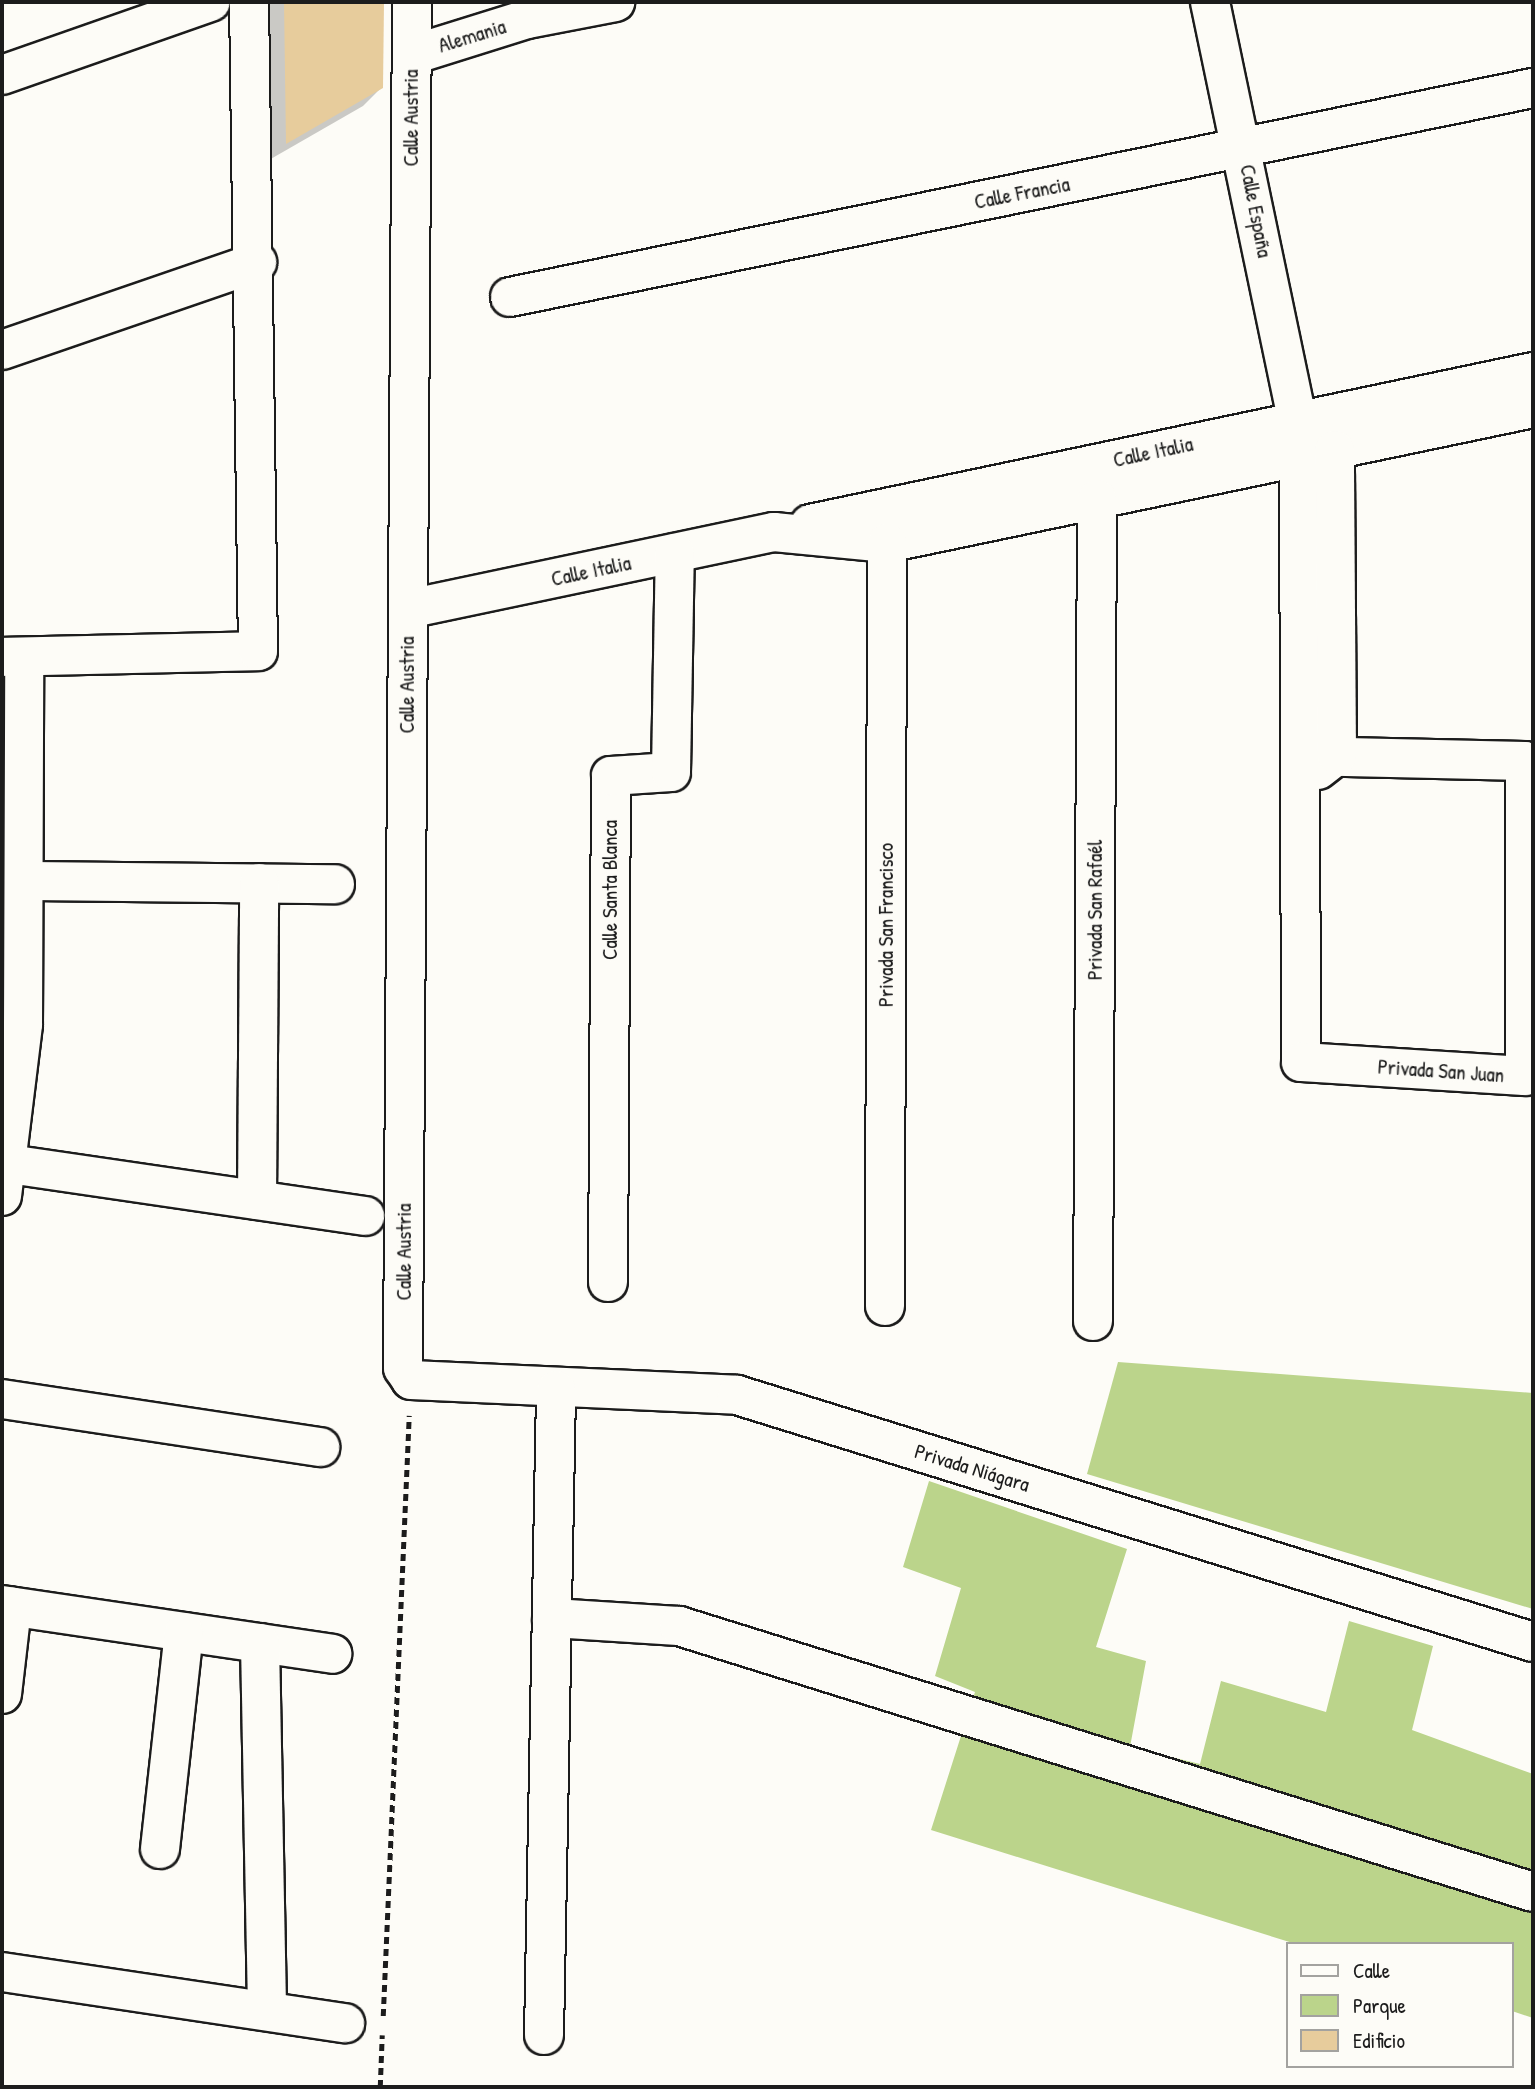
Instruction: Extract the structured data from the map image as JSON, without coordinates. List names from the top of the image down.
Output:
{
  "streets": {
    "street": [
      "Alemania",
      "Calle Austria",
      "Calle Francia",
      "Calle España",
      "Calle Italia",
      "Calle Santa Blanca",
      "Privada San Rafaél",
      "Privada San Francisco",
      "Privada San Juan",
      "Privada Niágara"
    ]
  },
  "crossings": [
    ["Alemania", "Calle Austria"],
    ["Calle Austria", "Calle Italia"],
    ["Calle Austria", "Privada Niágara"],
    ["Calle Francia", "Calle España"],
    ["Calle España", "Calle Italia"],
    ["Calle España", "Privada San Juan"],
    ["Calle Italia", "Calle Santa Blanca"],
    ["Calle Italia", "Privada San Rafaél"],
    ["Calle Italia", "Privada San Francisco"],
    ["Calle Italia", "Privada San Juan"]
  ],
  "legend": ["Calle", "Parque", "Edificio"]
}
